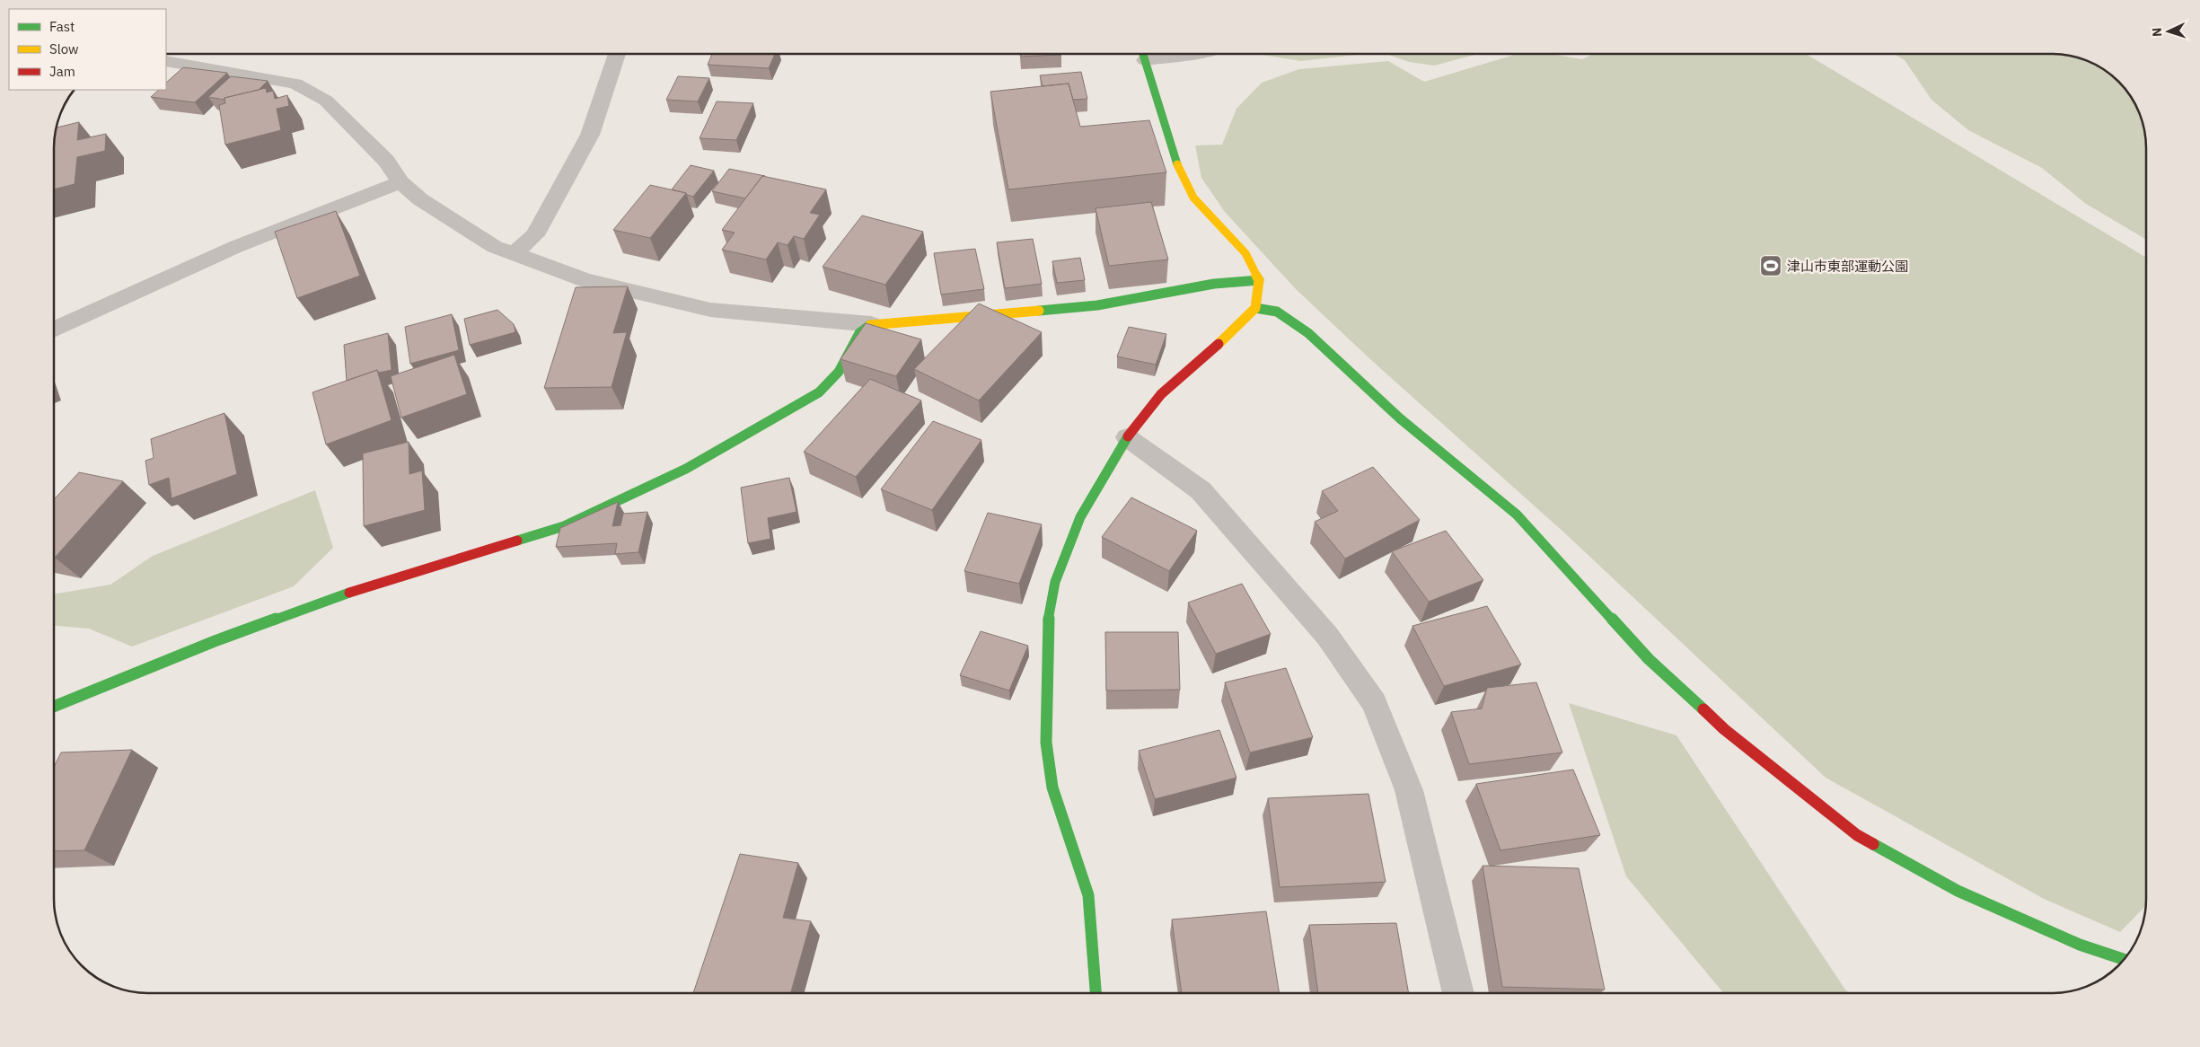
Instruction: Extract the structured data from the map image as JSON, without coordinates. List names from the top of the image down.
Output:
{
  "places": {
    "sports": ["津山市東部運動公園"]
  },
  "legend": ["Fast", "Slow", "Jam"],
  "north": "left"
}
